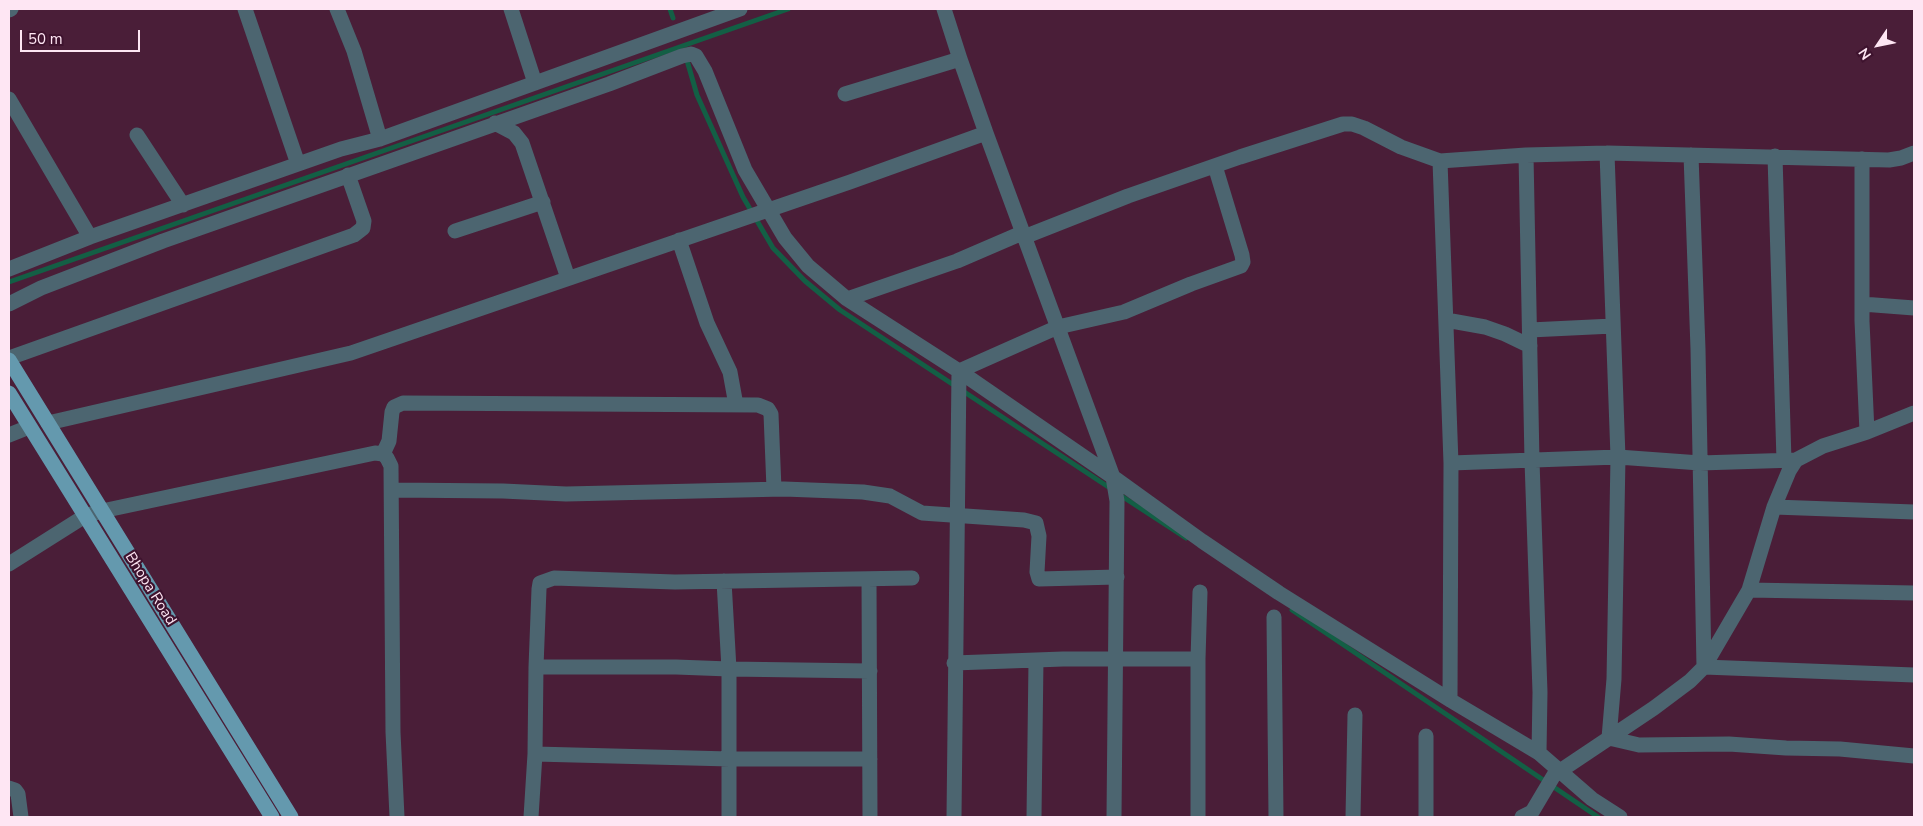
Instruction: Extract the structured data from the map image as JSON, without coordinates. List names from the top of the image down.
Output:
{
  "streets": {
    "main road": ["Bhopa Road"]
  },
  "scale_bar": "50 m",
  "north": "bottom left"
}
